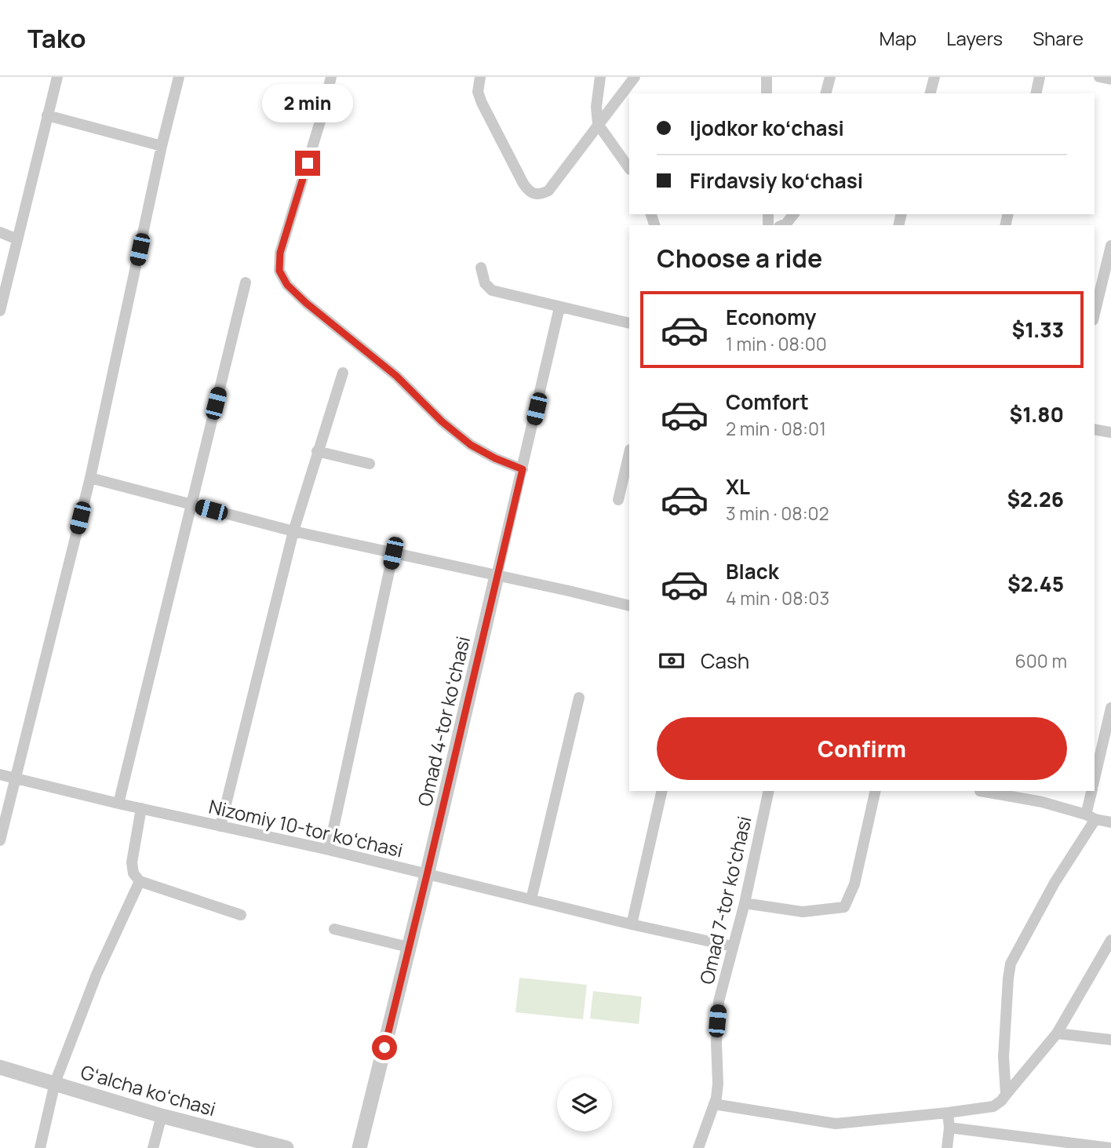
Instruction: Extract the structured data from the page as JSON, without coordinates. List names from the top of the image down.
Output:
{
  "streets": {
    "street": [
      "Omad 4-tor koʻchasi",
      "Nizomiy 10-tor koʻchasi",
      "Omad 7-tor koʻchasi",
      "Gʻalcha koʻchasi"
    ]
  },
  "crossings": [
    ["Omad 4-tor koʻchasi", "Nizomiy 10-tor koʻchasi"],
    ["Nizomiy 10-tor koʻchasi", "Omad 7-tor koʻchasi"]
  ],
  "page": {
    "header": "Tako",
    "nav": ["Map", "Layers", "Share"],
    "bubble": "2 min",
    "banner": ["Ijodkor koʻchasi", "Firdavsiy koʻchasi"],
    "heading": "Choose a ride",
    "list": [
      {
        "name": "Economy",
        "note": "1 min · 08:00",
        "value": "$1.33"
      },
      {
        "name": "Comfort",
        "note": "2 min · 08:01",
        "value": "$1.80"
      },
      {
        "name": "XL",
        "note": "3 min · 08:02",
        "value": "$2.26"
      },
      {
        "name": "Black",
        "note": "4 min · 08:03",
        "value": "$2.45"
      }
    ],
    "pay": ["Cash", "600 m"],
    "buttons": "Confirm"
  }
}
